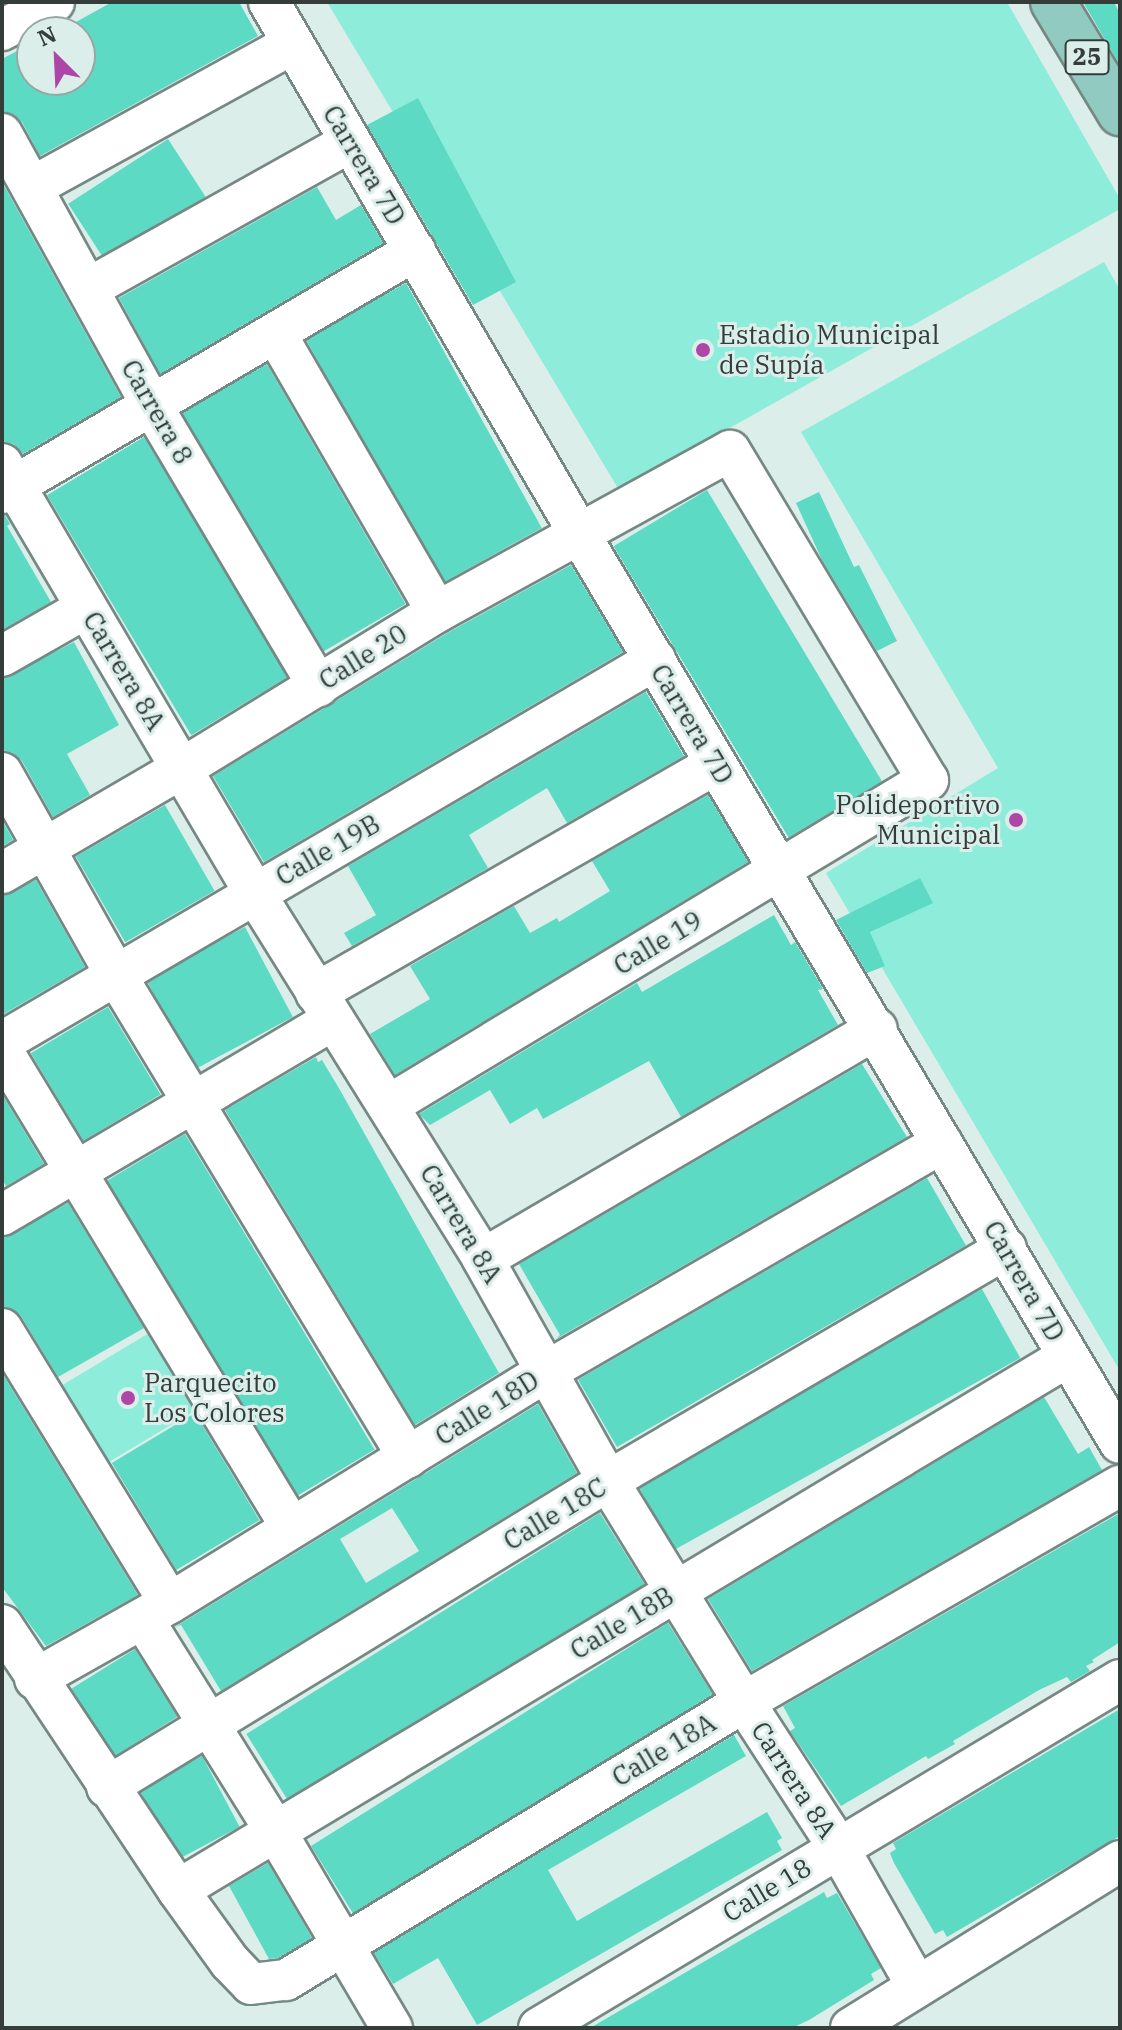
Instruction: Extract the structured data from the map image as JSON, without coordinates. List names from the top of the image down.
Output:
{
  "streets": {
    "main road": ["25"],
    "street": [
      "Carrera 7D",
      "Carrera 8",
      "Calle 20",
      "Carrera 8A",
      "Calle 19B",
      "Calle 19",
      "Calle 18D",
      "Calle 18C",
      "Calle 18B",
      "Calle 18A",
      "Calle 18"
    ]
  },
  "crossings": [
    ["Carrera 7D", "Calle 20"],
    ["Carrera 7D", "Calle 19B"],
    ["Carrera 7D", "Calle 19"],
    ["Carrera 7D", "Calle 18D"],
    ["Carrera 7D", "Calle 18C"],
    ["Carrera 7D", "Calle 18B"],
    ["Carrera 8", "Calle 20"],
    ["Calle 20", "Carrera 8A"],
    ["Calle 20", "Calle 19"],
    ["Carrera 8A", "Calle 19B"],
    ["Carrera 8A", "Calle 19"],
    ["Carrera 8A", "Calle 18D"],
    ["Carrera 8A", "Calle 18C"],
    ["Carrera 8A", "Calle 18B"],
    ["Carrera 8A", "Calle 18A"],
    ["Carrera 8A", "Calle 18"],
    ["Calle 18B", "Calle 18A"]
  ],
  "places": ["Estadio Municipal de Supía", "Polideportivo Municipal", "Parquecito Los Colores"],
  "north": "top left"
}
